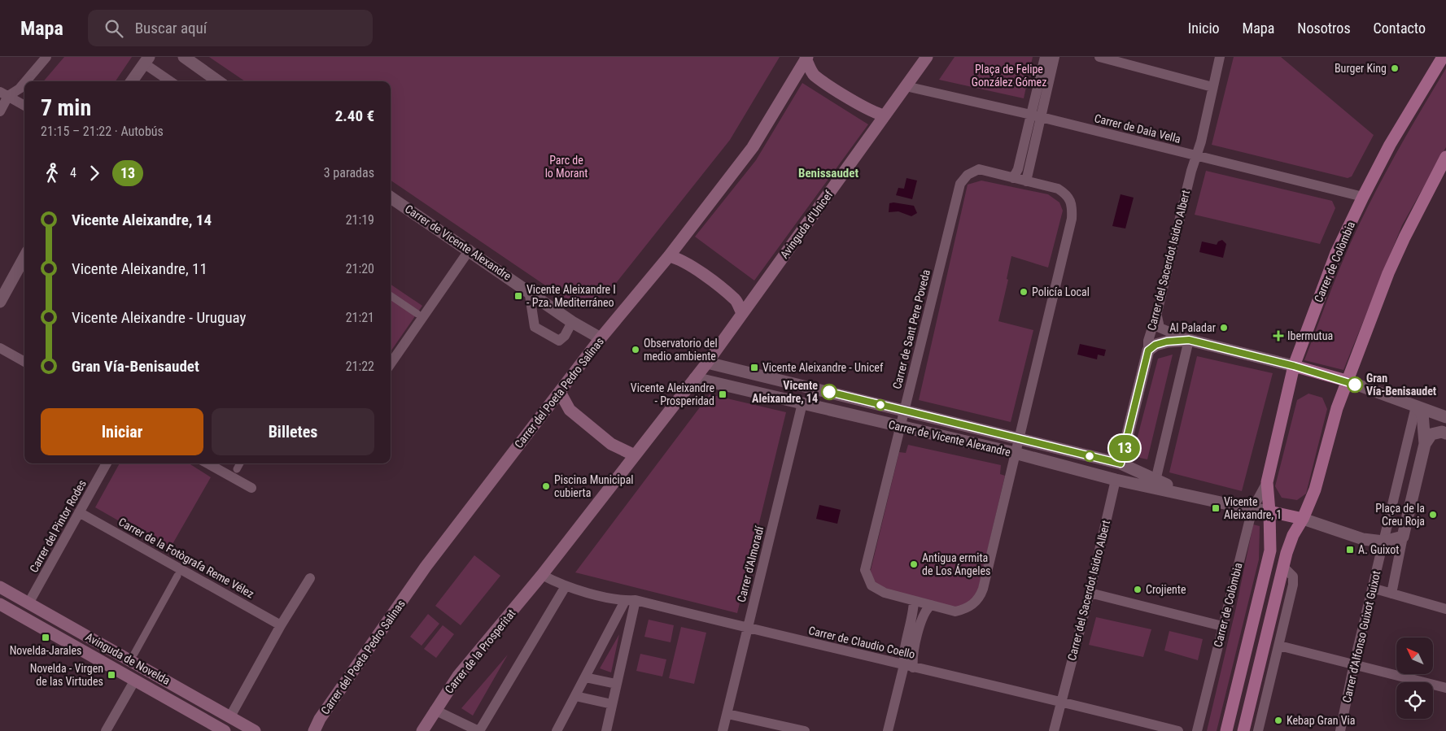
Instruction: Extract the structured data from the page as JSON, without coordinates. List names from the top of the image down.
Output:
{
  "streets": {
    "main road": [
      "Avinguda d'Unicef",
      "Carrer de Colòmbia",
      "Carrer del Poeta Pedro Salinas",
      "Carrer de la Prosperitat",
      "Avinguda de Novelda"
    ],
    "street": [
      "Carrer de Daia Vella",
      "Carrer de Vicente Alexandre",
      "Carrer del Sacerdot Isidro Albert",
      "Carrer de Sant Pere Poveda",
      "Carrer del Pintor Rodes",
      "Carrer de la Fotògrafa Reme Vélez",
      "Carrer d'Almoradí",
      "Carrer d'Alfonso Guixot Guixot",
      "Carrer de Claudio Coello"
    ]
  },
  "crossings": [
    ["Carrer de Daia Vella", "Avinguda d'Unicef"],
    ["Carrer de Daia Vella", "Carrer del Sacerdot Isidro Albert"],
    ["Carrer de Daia Vella", "Carrer de Colòmbia"],
    ["Avinguda d'Unicef", "Carrer de Vicente Alexandre"],
    ["Avinguda d'Unicef", "Carrer de Claudio Coello"],
    ["Avinguda d'Unicef", "Carrer de la Prosperitat"],
    ["Carrer de Vicente Alexandre", "Carrer del Sacerdot Isidro Albert"],
    ["Carrer de Vicente Alexandre", "Carrer de Colòmbia"],
    ["Carrer de Vicente Alexandre", "Carrer de Sant Pere Poveda"],
    ["Carrer de Vicente Alexandre", "Carrer del Poeta Pedro Salinas"],
    ["Carrer de Vicente Alexandre", "Carrer d'Almoradí"],
    ["Carrer del Sacerdot Isidro Albert", "Carrer de Claudio Coello"],
    ["Carrer del Pintor Rodes", "Carrer de la Fotògrafa Reme Vélez"],
    ["Carrer del Pintor Rodes", "Avinguda de Novelda"],
    ["Carrer d'Almoradí", "Carrer de Claudio Coello"],
    ["Carrer de Claudio Coello", "Carrer de la Prosperitat"]
  ],
  "districts": ["Benissaudet"],
  "parks": ["Plaça de Felipe González Gómez", "Parc de lo Morant"],
  "places": {
    "other": [
      "Burger King",
      "Policía Local",
      "Al Paladar",
      "Observatorio del medio ambiente",
      "Gran Vía-Benisaudet",
      "Vicente Aleixandre, 14",
      "Piscina Municipal cubierta",
      "Plaça de la Creu Roja",
      "Antigua ermita de Los Ángeles",
      "Crojiente",
      "Kebap Gran Via"
    ],
    "transit": [
      "Vicente Aleixandre I - Pza. Mediterráneo",
      "Vicente Aleixandre - Unicef",
      "Vicente Aleixandre - Prosperidad",
      "Vicente Aleixandre, 1",
      "A. Guixot",
      "Novelda-Jarales",
      "Novelda - Virgen de las Virtudes"
    ],
    "health": ["Ibermutua"]
  },
  "lines": ["bus line 13"],
  "north": "top left",
  "page": {
    "header": "Mapa",
    "search": "Buscar aquí",
    "nav": [
      "Inicio",
      "Mapa",
      "Nosotros",
      "Contacto"
    ],
    "on_map": "13",
    "heading": ["7 min", "21:15 – 21:22 · Autobús", "2.40 €"],
    "legs": ["4", "13", "3 paradas"],
    "list": [
      {
        "name": "Vicente Aleixandre, 14",
        "value": "21:19"
      },
      {
        "name": "Vicente Aleixandre, 11",
        "value": "21:20"
      },
      {
        "name": "Vicente Aleixandre - Uruguay",
        "value": "21:21"
      },
      {
        "name": "Gran Vía-Benisaudet",
        "value": "21:22"
      }
    ],
    "buttons": ["Iniciar", "Billetes"]
  }
}
